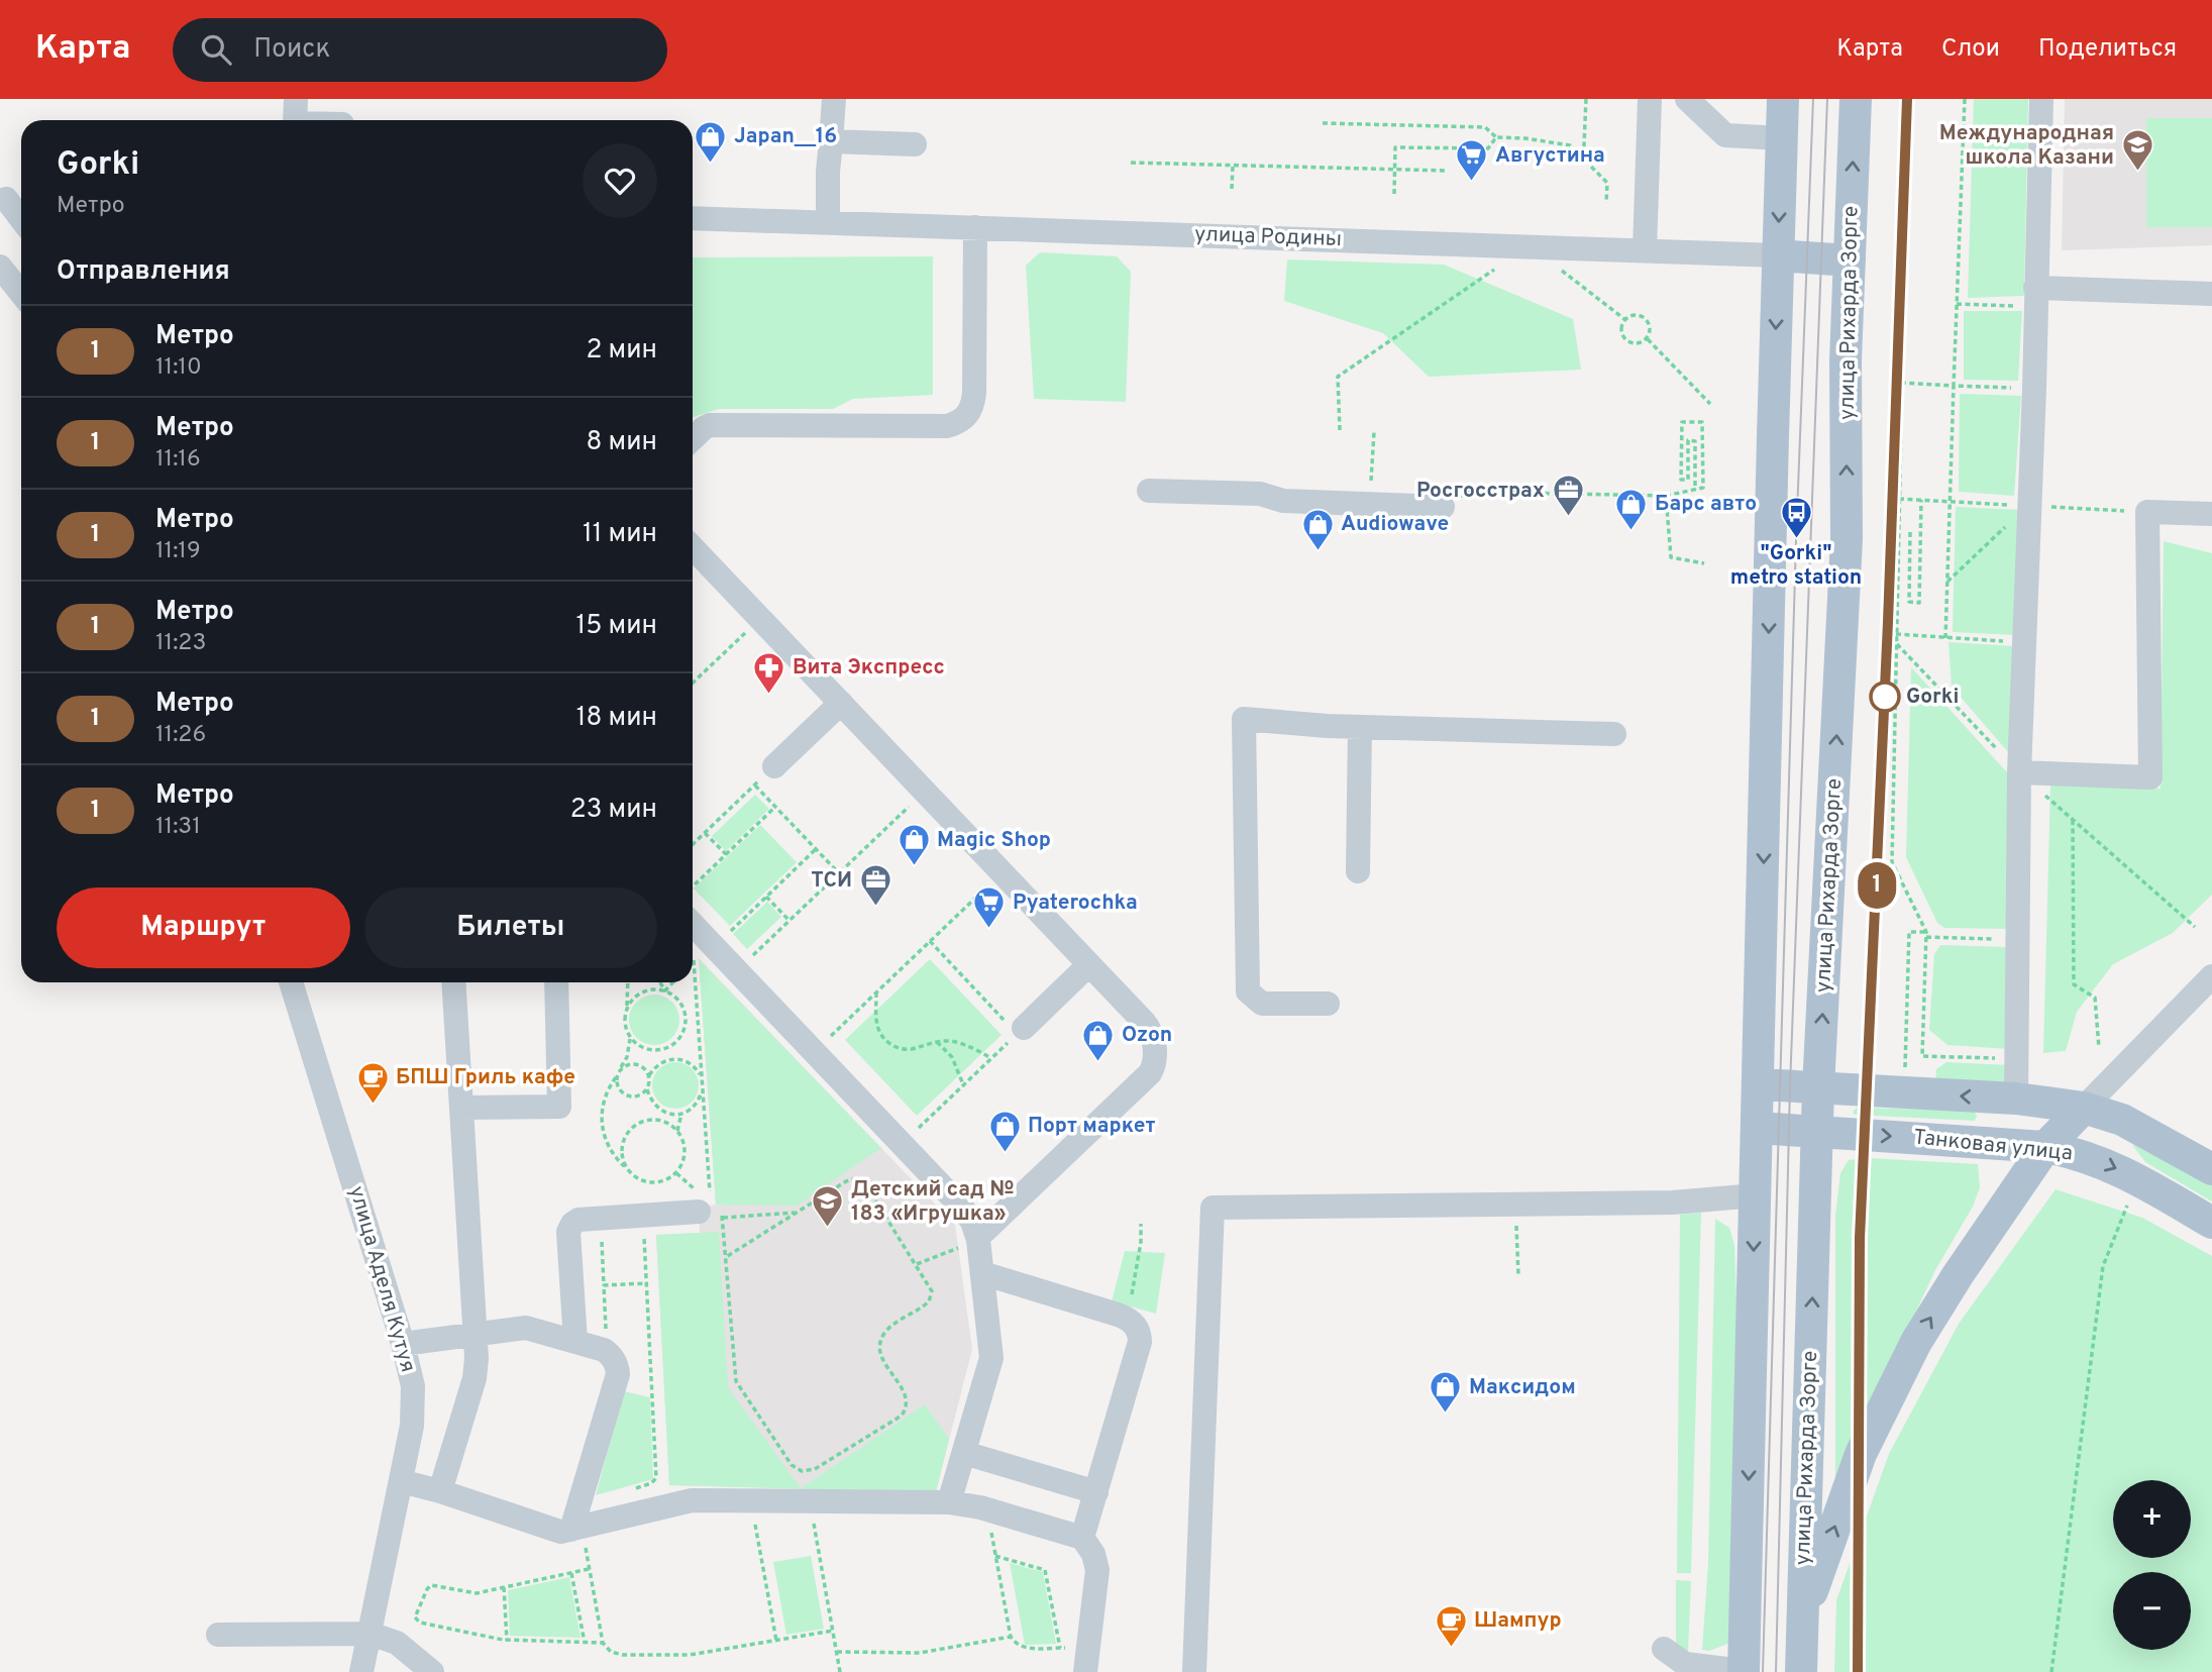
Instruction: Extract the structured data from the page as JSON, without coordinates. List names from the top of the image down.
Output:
{
  "streets": {
    "main road": ["улица Родины", "улица Рихарда Зорге", "Танковая улица"],
    "street": ["улица Аделя Кутуя"]
  },
  "crossings": [
    ["улица Родины", "улица Рихарда Зорге"],
    ["улица Рихарда Зорге", "Танковая улица"]
  ],
  "places": {
    "shop": [
      "Japan__16",
      "Барс авто",
      "Audiowave",
      "Magic Shop",
      "Ozon",
      "Порт маркет",
      "Максидом"
    ],
    "school or university": ["Международная школа Казани", "Детский сад № 183 «Игрушка»"],
    "supermarket": ["Августина", "Pyaterochka"],
    "office": ["Росгосстрах", "ТСИ"],
    "bus stop": ["\"Gorki\" metro station"],
    "pharmacy": ["Вита Экспресс"],
    "other": ["Gorki"],
    "cafe": ["БПШ Гриль кафе", "Шампур"]
  },
  "lines": ["metro line 1"],
  "page": {
    "header": "Карта",
    "search": "Поиск",
    "nav": ["Карта", "Слои", "Поделиться"],
    "on_map": "1",
    "heading": [
      ["Gorki", "Метро"],
      "Отправления"
    ],
    "list": [
      {
        "mark": "1",
        "name": "Метро",
        "note": "11:10",
        "value": "2 мин"
      },
      {
        "mark": "1",
        "name": "Метро",
        "note": "11:16",
        "value": "8 мин"
      },
      {
        "mark": "1",
        "name": "Метро",
        "note": "11:19",
        "value": "11 мин"
      },
      {
        "mark": "1",
        "name": "Метро",
        "note": "11:23",
        "value": "15 мин"
      },
      {
        "mark": "1",
        "name": "Метро",
        "note": "11:26",
        "value": "18 мин"
      },
      {
        "mark": "1",
        "name": "Метро",
        "note": "11:31",
        "value": "23 мин"
      }
    ],
    "buttons": ["Маршрут", "Билеты"],
    "map_buttons": ["+", "−"]
  }
}
